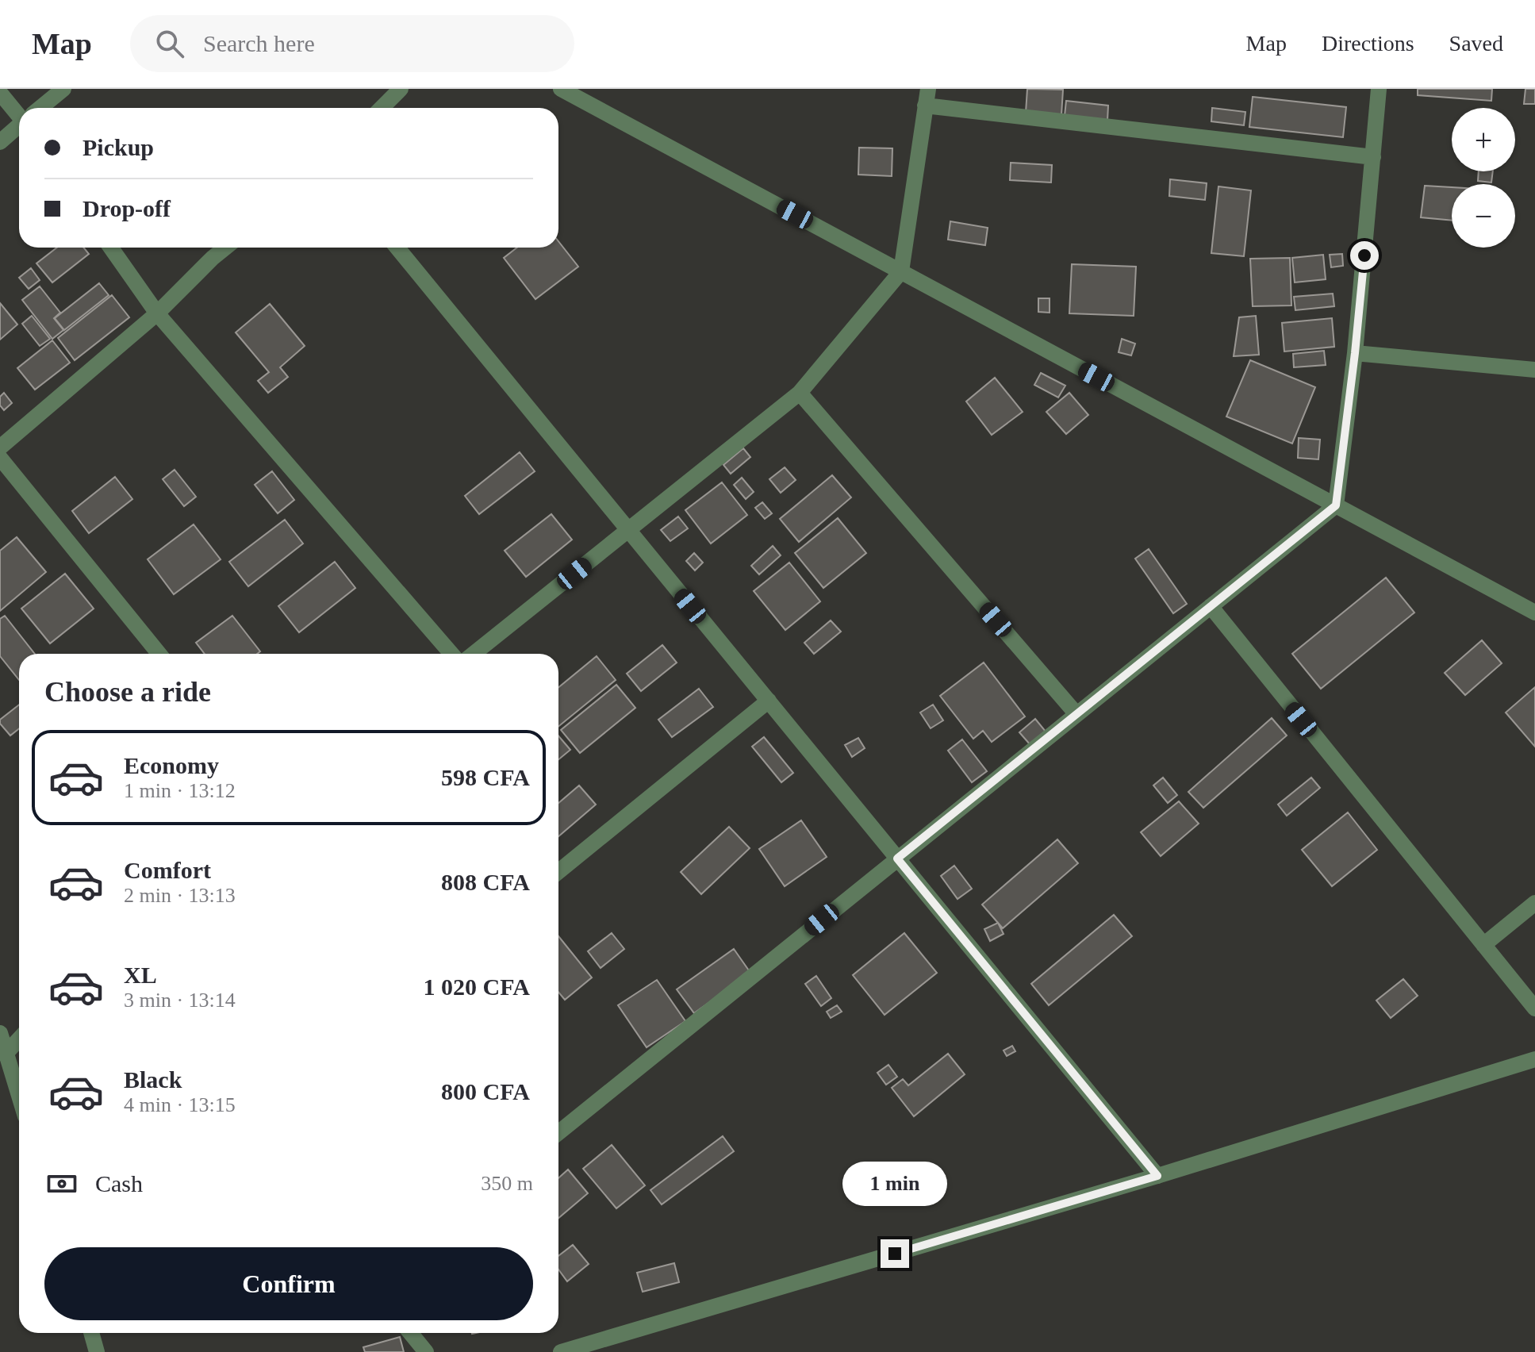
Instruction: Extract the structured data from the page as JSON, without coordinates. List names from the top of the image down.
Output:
{
  "page": {
    "header": "Map",
    "search": "Search here",
    "nav": ["Map", "Directions", "Saved"],
    "map_buttons": ["+", "−"],
    "banner": ["Pickup", "Drop-off"],
    "heading": "Choose a ride",
    "list": [
      {
        "name": "Economy",
        "note": "1 min · 13:12",
        "value": "598 CFA"
      },
      {
        "name": "Comfort",
        "note": "2 min · 13:13",
        "value": "808 CFA"
      },
      {
        "name": "XL",
        "note": "3 min · 13:14",
        "value": "1 020 CFA"
      },
      {
        "name": "Black",
        "note": "4 min · 13:15",
        "value": "800 CFA"
      }
    ],
    "pay": ["Cash", "350 m"],
    "bubble": "1 min",
    "buttons": "Confirm"
  }
}
